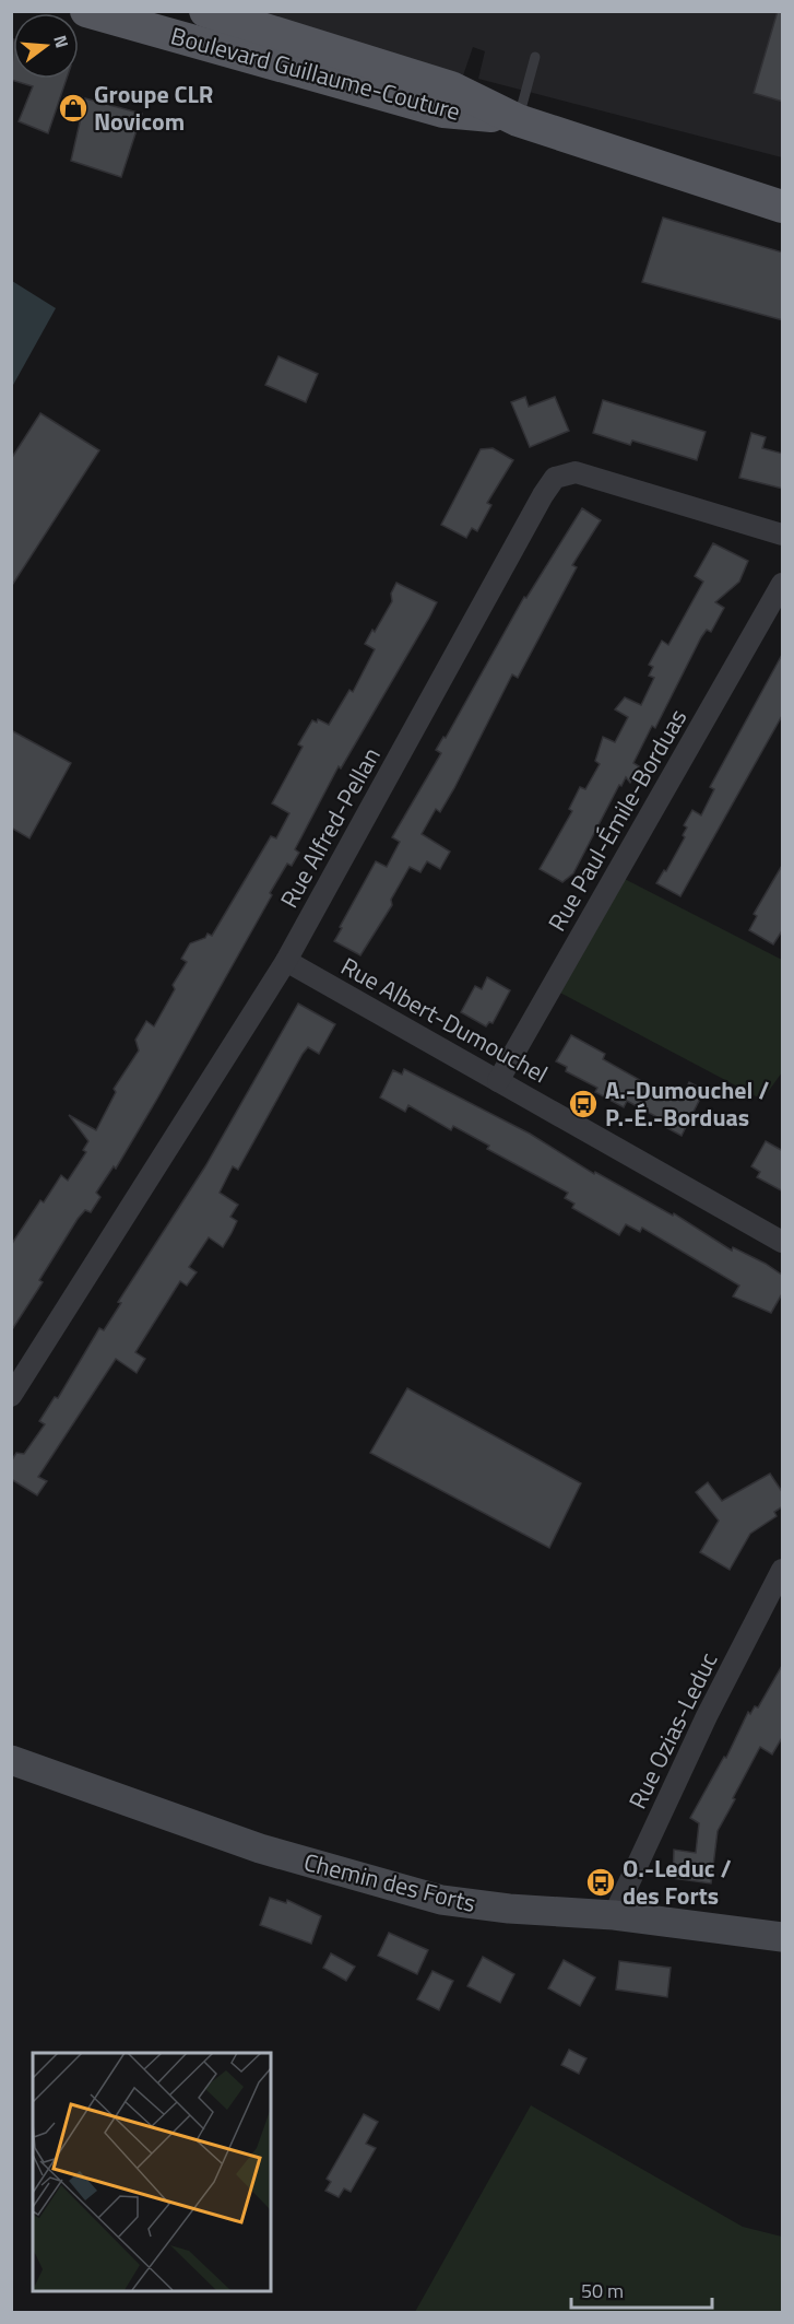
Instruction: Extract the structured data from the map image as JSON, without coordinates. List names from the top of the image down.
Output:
{
  "streets": {
    "main road": ["Boulevard Guillaume-Couture"],
    "street": [
      "Rue Paul-Émile-Borduas",
      "Rue Alfred-Pellan",
      "Rue Albert-Dumouchel",
      "Rue Ozias-Leduc",
      "Chemin des Forts"
    ]
  },
  "crossings": [
    ["Rue Paul-Émile-Borduas", "Rue Albert-Dumouchel"],
    ["Rue Alfred-Pellan", "Rue Albert-Dumouchel"],
    ["Rue Ozias-Leduc", "Chemin des Forts"]
  ],
  "places": {
    "shop": ["Groupe CLR Novicom"],
    "bus stop": ["A.-Dumouchel / P.-É.-Borduas", "O.-Leduc / des Forts"]
  },
  "scale_bar": "50 m",
  "north": "right"
}
